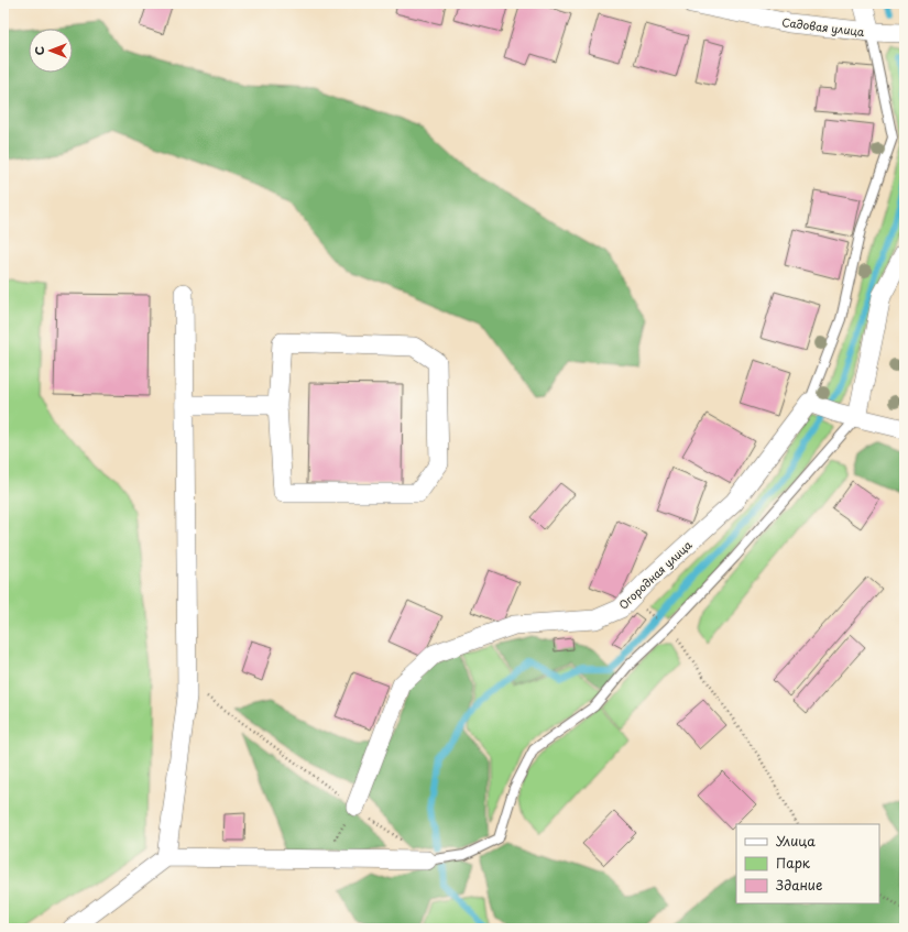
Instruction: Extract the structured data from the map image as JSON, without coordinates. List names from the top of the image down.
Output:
{
  "streets": {
    "street": ["Садовая улица", "Огородная улица"]
  },
  "legend": ["Улица", "Парк", "Здание"],
  "north": "left"
}
